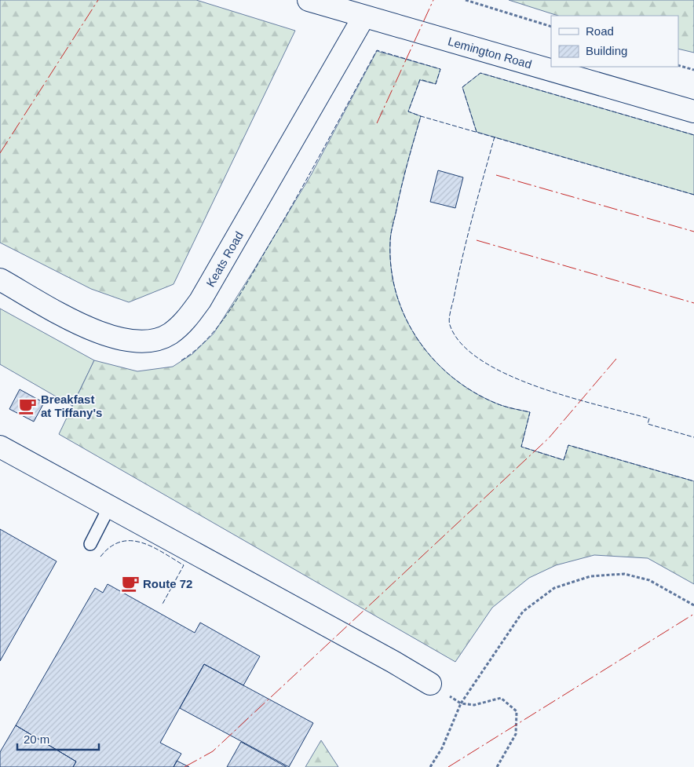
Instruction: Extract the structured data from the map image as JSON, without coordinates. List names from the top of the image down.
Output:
{
  "streets": {
    "street": ["Lemington Road", "Keats Road"]
  },
  "crossings": [
    ["Lemington Road", "Keats Road"]
  ],
  "places": {
    "cafe": ["Breakfast at Tiffany's", "Route 72"]
  },
  "legend": ["Road", "Building"],
  "scale_bar": "20 m"
}
